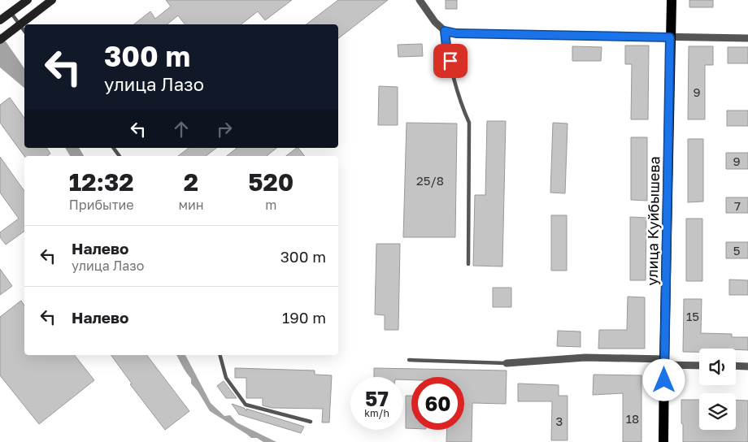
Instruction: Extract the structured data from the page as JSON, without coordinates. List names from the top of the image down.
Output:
{
  "streets": {
    "main road": ["улица Куйбышева"]
  },
  "house_numbers": [
    "9",
    "9",
    "25/8",
    "7",
    "5",
    "15",
    "18",
    "3"
  ],
  "page": {
    "turn": ["300 m", "улица Лазо"],
    "eta": [
      "12:32",
      "Прибытие",
      "2",
      "мин",
      "520",
      "m"
    ],
    "list": [
      {
        "name": "Налево",
        "note": "улица Лазо",
        "value": "300 m"
      },
      {
        "name": "Налево",
        "value": "190 m"
      }
    ],
    "speed": "57 km/h",
    "limit": "60"
  }
}
